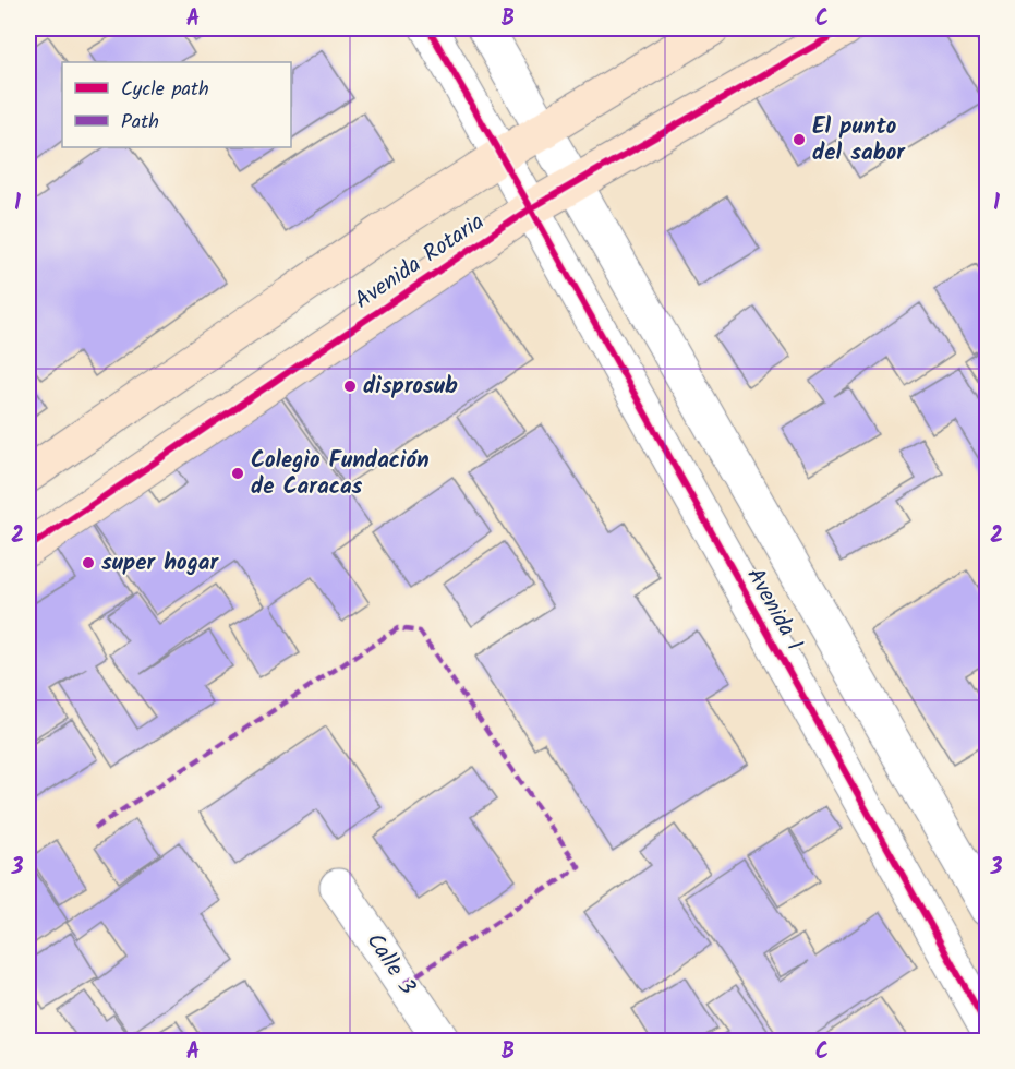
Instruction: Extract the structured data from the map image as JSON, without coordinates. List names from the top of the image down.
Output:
{
  "streets": {
    "street": ["Avenida Rotaria", "Avenida 1", "Calle 3"]
  },
  "crossings": [
    ["Avenida Rotaria", "Avenida 1"]
  ],
  "places": [
    "El punto del sabor",
    "disprosub",
    "Colegio Fundación de Caracas",
    "super hogar"
  ],
  "legend": ["Cycle path", "Path"],
  "grid": {
    "columns": ["A", "B", "C"],
    "rows": ["1", "2", "3"]
  }
}
